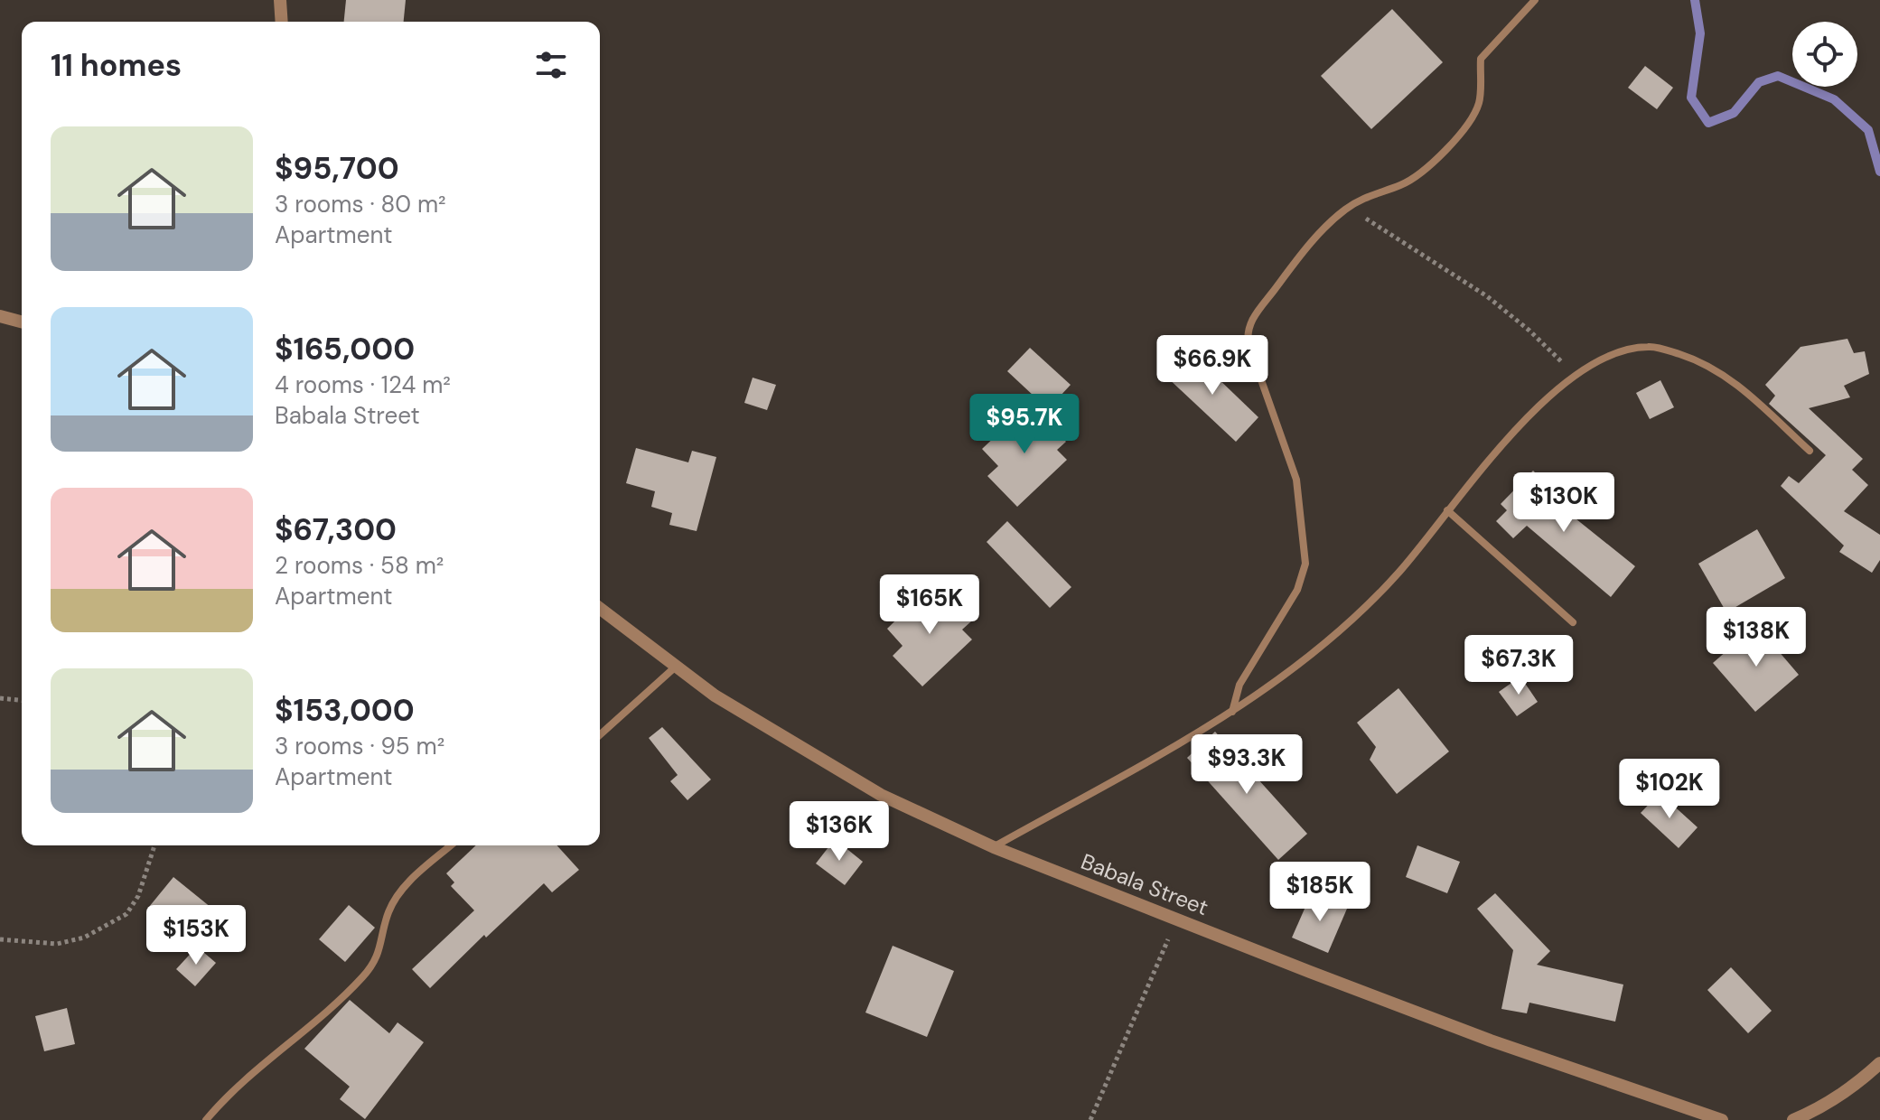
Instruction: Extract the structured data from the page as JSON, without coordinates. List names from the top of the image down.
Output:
{
  "streets": {
    "street": ["Babala Street"]
  },
  "page": {
    "heading": "11 homes",
    "list": [
      {
        "name": "$95,700",
        "note": "3 rooms · 80 m² · Apartment"
      },
      {
        "name": "$165,000",
        "note": "4 rooms · 124 m² · Babala Street"
      },
      {
        "name": "$67,300",
        "note": "2 rooms · 58 m² · Apartment"
      },
      {
        "name": "$153,000",
        "note": "3 rooms · 95 m² · Apartment"
      }
    ],
    "price": [
      "$66.9K",
      "$95.7K",
      "$130K",
      "$165K",
      "$138K",
      "$67.3K",
      "$93.3K",
      "$102K",
      "$136K",
      "$185K",
      "$153K"
    ]
  }
}
